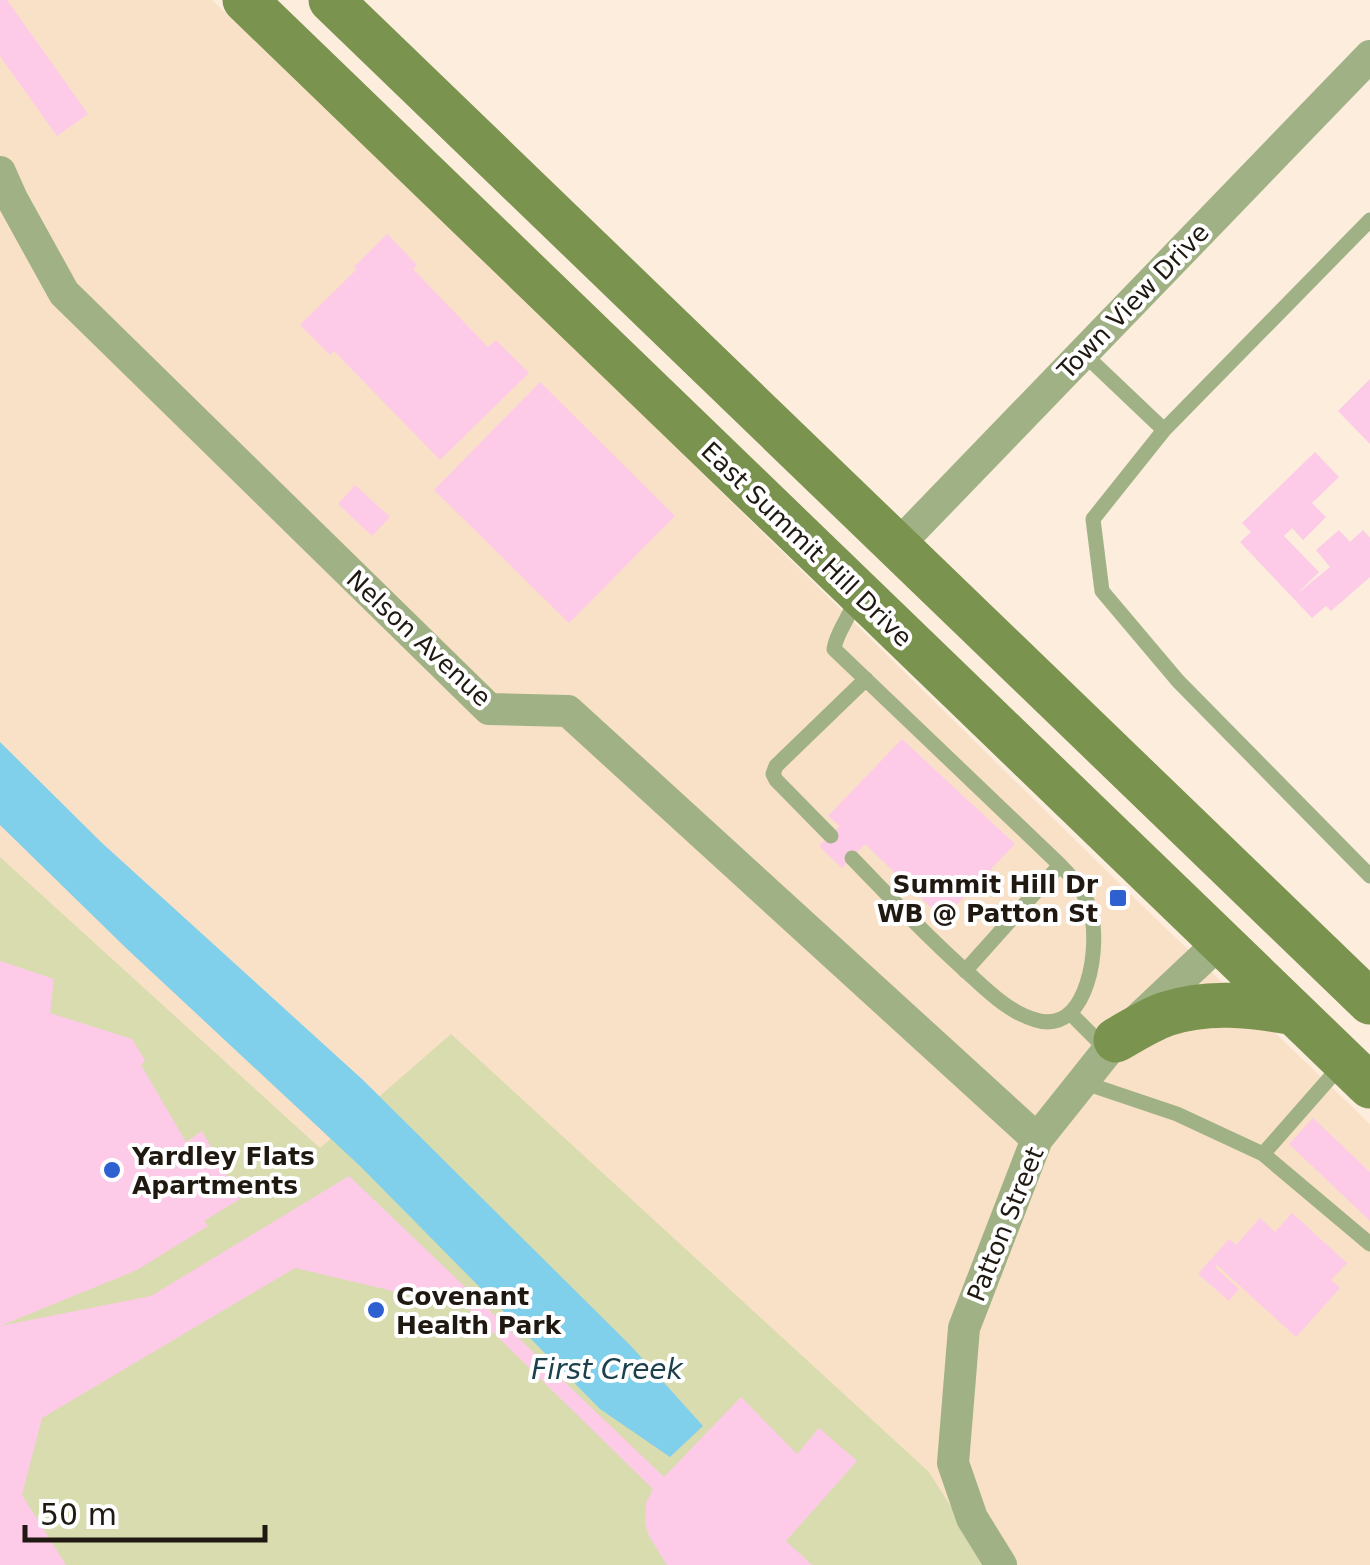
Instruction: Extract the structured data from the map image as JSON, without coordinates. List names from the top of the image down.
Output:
{
  "streets": {
    "main road": ["East Summit Hill Drive"],
    "street": ["Town View Drive", "Nelson Avenue", "Patton Street"]
  },
  "crossings": [
    ["East Summit Hill Drive", "Patton Street"],
    ["Nelson Avenue", "Patton Street"]
  ],
  "water": ["First Creek"],
  "places": {
    "transit": ["Summit Hill Dr WB @ Patton St"],
    "other": ["Yardley Flats Apartments", "Covenant Health Park"]
  },
  "scale_bar": "50 m"
}
